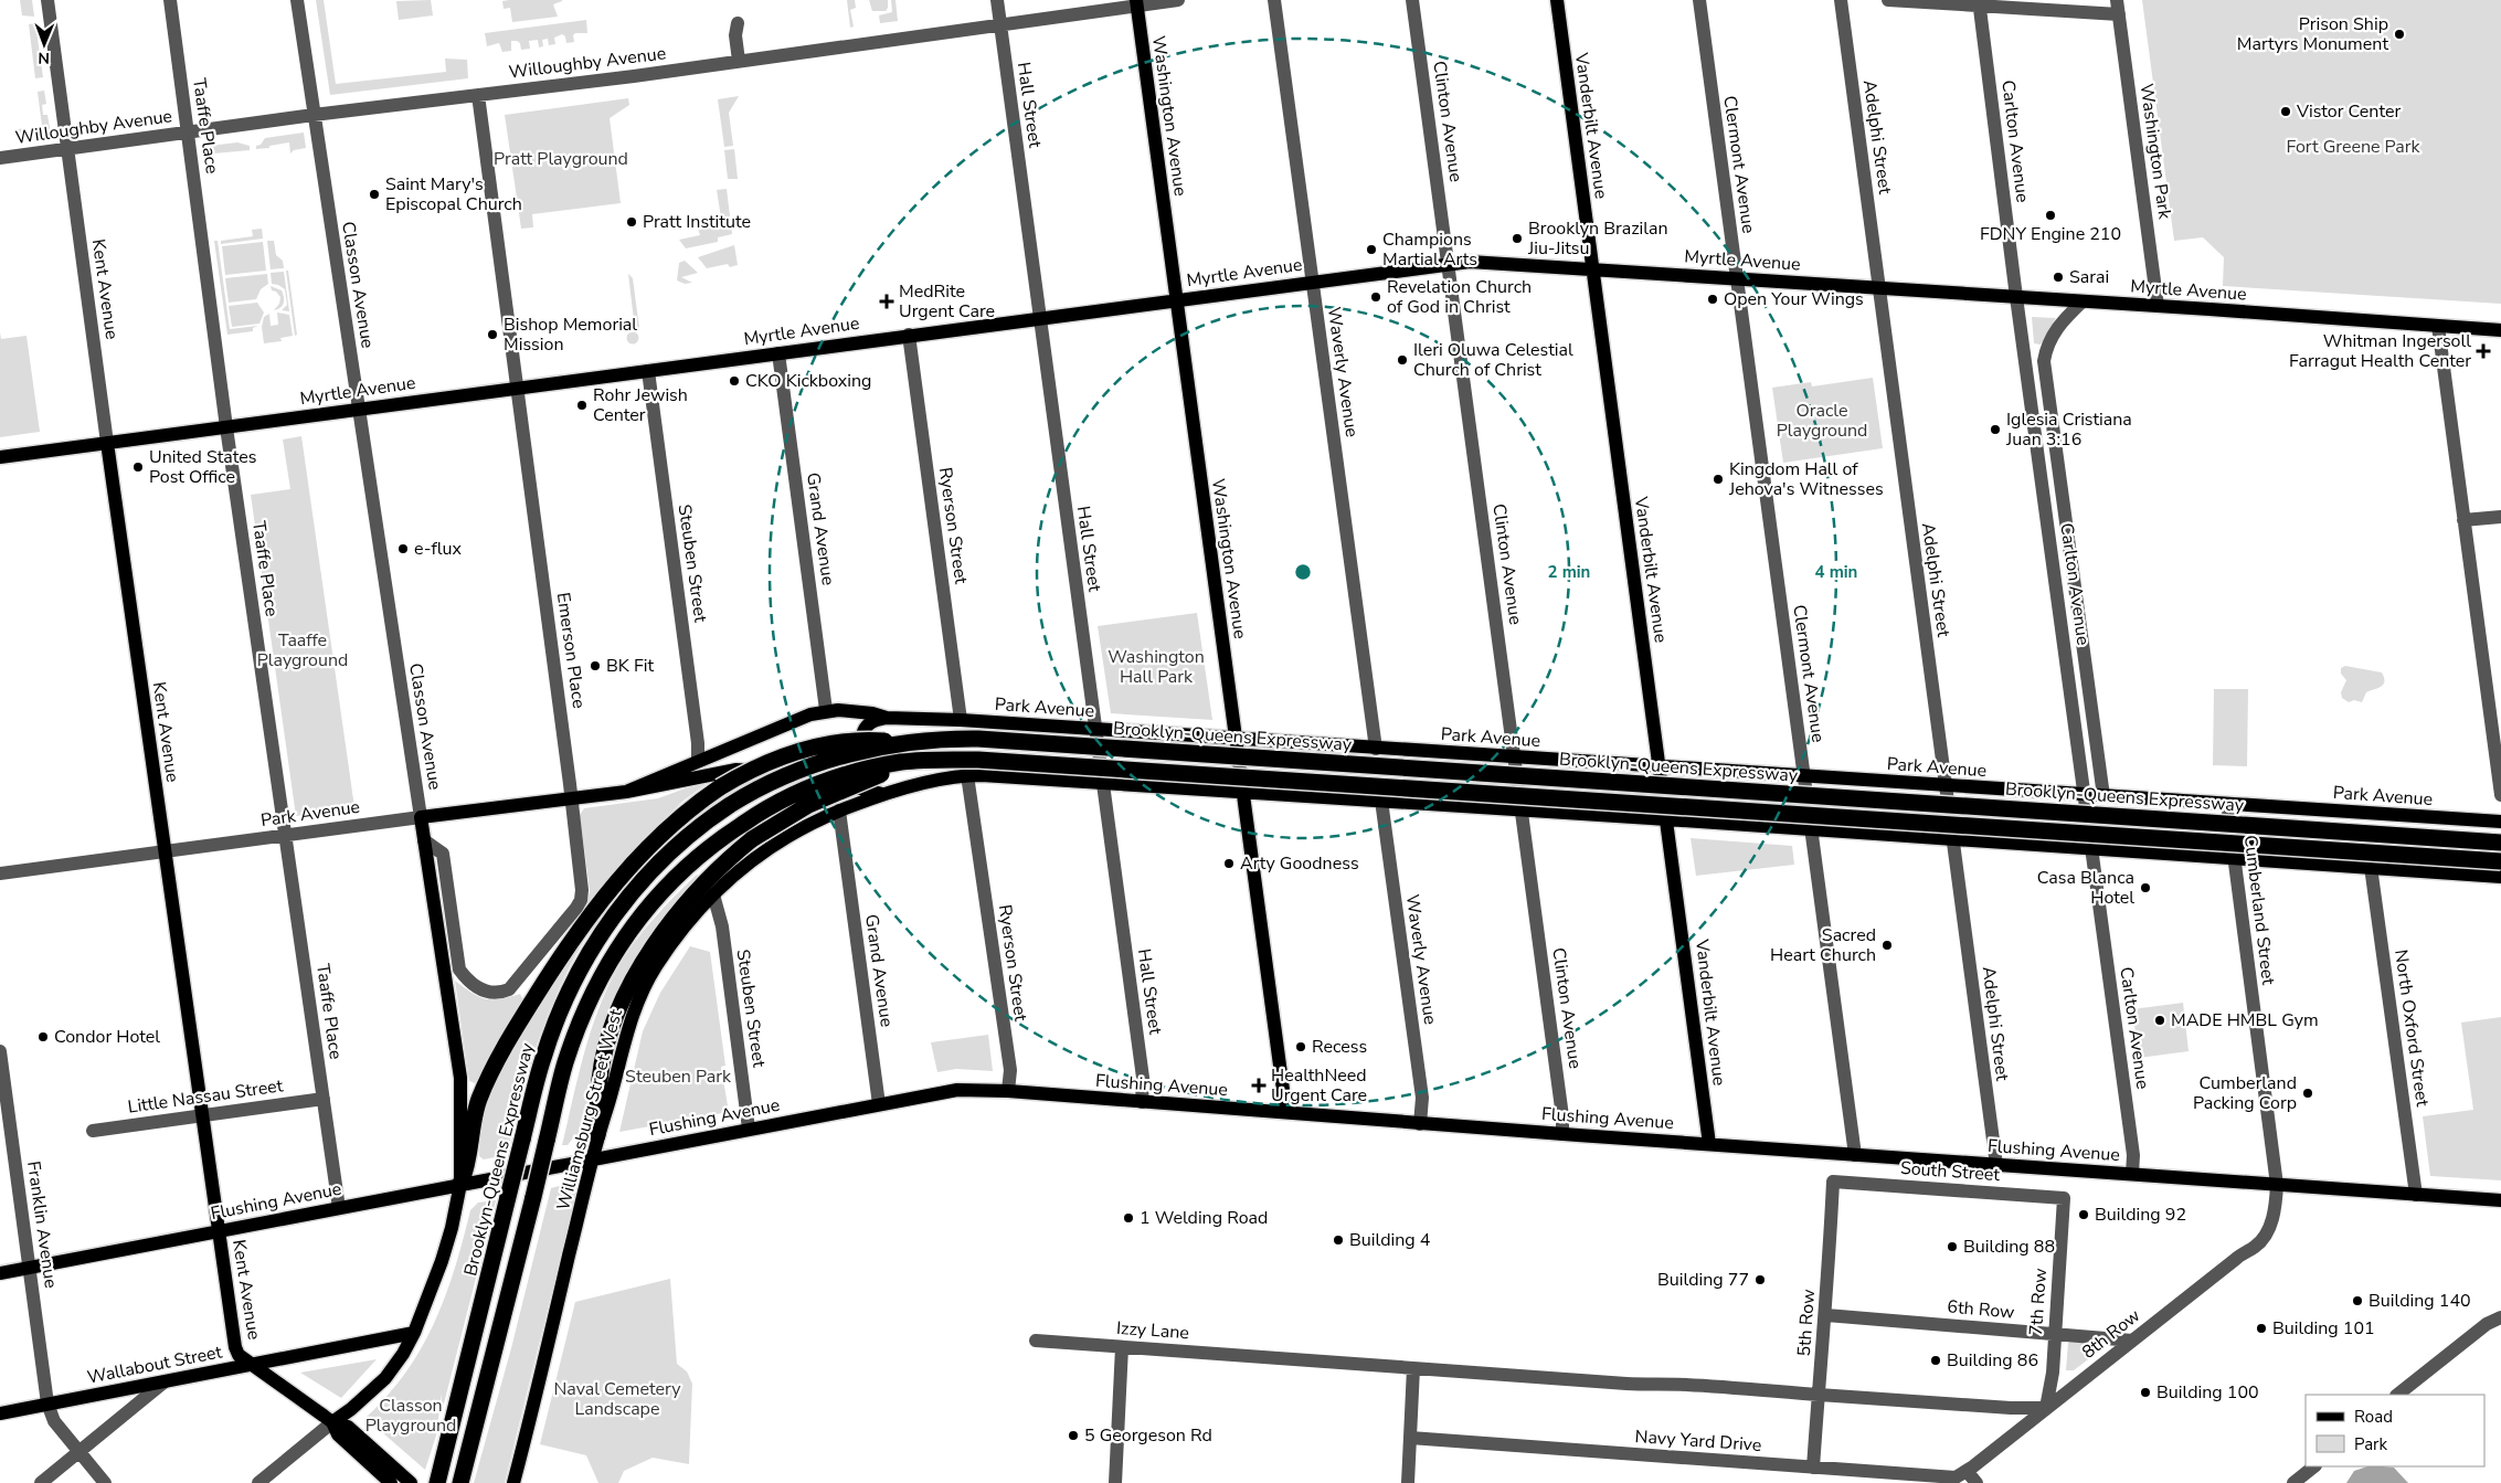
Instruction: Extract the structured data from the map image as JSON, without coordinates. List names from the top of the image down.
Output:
{
  "streets": {
    "highway": ["Brooklyn-Queens Expressway"],
    "main road": [
      "Washington Avenue",
      "Vanderbilt Avenue",
      "Myrtle Avenue",
      "Classon Avenue",
      "Kent Avenue",
      "Park Avenue",
      "Flushing Avenue",
      "Williamsburg Street West",
      "Wallabout Street"
    ],
    "street": [
      "Willoughby Avenue",
      "Hall Street",
      "Clinton Avenue",
      "Taaffe Place",
      "Adelphi Street",
      "Carlton Avenue",
      "Washington Park",
      "Clermont Avenue",
      "Waverly Avenue",
      "Ryerson Street",
      "Grand Avenue",
      "Steuben Street",
      "Emerson Place",
      "Cumberland Street",
      "North Oxford Street",
      "Little Nassau Street",
      "South Street",
      "Franklin Avenue",
      "7th Row",
      "6th Row",
      "5th Row",
      "Izzy Lane",
      "8th Row",
      "Navy Yard Drive"
    ]
  },
  "crossings": [
    ["Willoughby Avenue", "Hall Street"],
    ["Willoughby Avenue", "Washington Avenue"],
    ["Willoughby Avenue", "Taaffe Place"],
    ["Willoughby Avenue", "Classon Avenue"],
    ["Willoughby Avenue", "Kent Avenue"],
    ["Willoughby Avenue", "Emerson Place"],
    ["Hall Street", "Myrtle Avenue"],
    ["Hall Street", "Park Avenue"],
    ["Hall Street", "Flushing Avenue"],
    ["Washington Avenue", "Myrtle Avenue"],
    ["Washington Avenue", "Park Avenue"],
    ["Washington Avenue", "Flushing Avenue"],
    ["Clinton Avenue", "Myrtle Avenue"],
    ["Clinton Avenue", "Park Avenue"],
    ["Clinton Avenue", "Flushing Avenue"],
    ["Taaffe Place", "Myrtle Avenue"],
    ["Taaffe Place", "Park Avenue"],
    ["Taaffe Place", "Flushing Avenue"],
    ["Taaffe Place", "Little Nassau Street"],
    ["Vanderbilt Avenue", "Myrtle Avenue"],
    ["Vanderbilt Avenue", "Park Avenue"],
    ["Vanderbilt Avenue", "Flushing Avenue"],
    ["Adelphi Street", "Myrtle Avenue"],
    ["Adelphi Street", "Park Avenue"],
    ["Adelphi Street", "Flushing Avenue"],
    ["Carlton Avenue", "Myrtle Avenue"],
    ["Carlton Avenue", "Park Avenue"],
    ["Carlton Avenue", "Flushing Avenue"],
    ["Washington Park", "Myrtle Avenue"],
    ["Clermont Avenue", "Myrtle Avenue"],
    ["Clermont Avenue", "Park Avenue"],
    ["Clermont Avenue", "Flushing Avenue"],
    ["Myrtle Avenue", "Classon Avenue"],
    ["Myrtle Avenue", "Kent Avenue"],
    ["Myrtle Avenue", "Waverly Avenue"],
    ["Myrtle Avenue", "Ryerson Street"],
    ["Myrtle Avenue", "Grand Avenue"],
    ["Myrtle Avenue", "Steuben Street"],
    ["Myrtle Avenue", "Emerson Place"],
    ["Classon Avenue", "Kent Avenue"],
    ["Classon Avenue", "Emerson Place"],
    ["Classon Avenue", "Park Avenue"],
    ["Classon Avenue", "Flushing Avenue"],
    ["Classon Avenue", "Wallabout Street"],
    ["Kent Avenue", "Park Avenue"],
    ["Kent Avenue", "Flushing Avenue"],
    ["Kent Avenue", "Little Nassau Street"],
    ["Kent Avenue", "Wallabout Street"],
    ["Waverly Avenue", "Park Avenue"],
    ["Waverly Avenue", "Flushing Avenue"],
    ["Ryerson Street", "Park Avenue"],
    ["Ryerson Street", "Flushing Avenue"],
    ["Grand Avenue", "Park Avenue"],
    ["Grand Avenue", "Flushing Avenue"],
    ["Grand Avenue", "Williamsburg Street West"],
    ["Steuben Street", "Park Avenue"],
    ["Steuben Street", "Flushing Avenue"],
    ["Steuben Street", "Williamsburg Street West"],
    ["Emerson Place", "Park Avenue"],
    ["Park Avenue", "Cumberland Street"],
    ["Park Avenue", "North Oxford Street"],
    ["Park Avenue", "Williamsburg Street West"],
    ["Cumberland Street", "Flushing Avenue"],
    ["Cumberland Street", "8th Row"],
    ["North Oxford Street", "Flushing Avenue"],
    ["Flushing Avenue", "Williamsburg Street West"],
    ["Flushing Avenue", "Franklin Avenue"],
    ["South Street", "7th Row"],
    ["South Street", "5th Row"],
    ["Franklin Avenue", "Wallabout Street"],
    ["7th Row", "6th Row"],
    ["7th Row", "8th Row"],
    ["6th Row", "5th Row"],
    ["6th Row", "8th Row"],
    ["5th Row", "Navy Yard Drive"],
    ["8th Row", "Navy Yard Drive"]
  ],
  "parks": [
    "Fort Greene Park",
    "Pratt Playground",
    "Oracle Playground",
    "Taaffe Playground",
    "Washington Hall Park",
    "Steuben Park",
    "Naval Cemetery Landscape",
    "Classon Playground"
  ],
  "places": {
    "other": [
      "Prison Ship Martyrs Monument",
      "Vistor Center",
      "Saint Mary's Episcopal Church",
      "FDNY Engine 210",
      "Pratt Institute",
      "Brooklyn Brazilan Jiu-Jitsu",
      "Champions Martial Arts",
      "Sarai",
      "Revelation Church of God in Christ",
      "Open Your Wings",
      "Bishop Memorial Mission",
      "Ileri Oluwa Celestial Church of Christ",
      "CKO Kickboxing",
      "Rohr Jewish Center",
      "Iglesia Cristiana Juan 3:16",
      "United States Post Office",
      "Kingdom Hall of Jehova's Witnesses",
      "e-flux",
      "BK Fit",
      "Arty Goodness",
      "Casa Blanca Hotel",
      "Sacred Heart Church",
      "MADE HMBL Gym",
      "Condor Hotel",
      "Recess",
      "Cumberland Packing Corp",
      "Building 92",
      "1 Welding Road",
      "Building 4",
      "Building 88",
      "Building 77",
      "Building 140",
      "Building 101",
      "Building 86",
      "Building 100",
      "5 Georgeson Rd"
    ],
    "health": ["MedRite Urgent Care", "Whitman Ingersoll Farragut Health Center", "HealthNeed Urgent Care"]
  },
  "legend": ["Road", "Park"],
  "north": "bottom",
  "rings": ["2 min", "4 min"]
}
